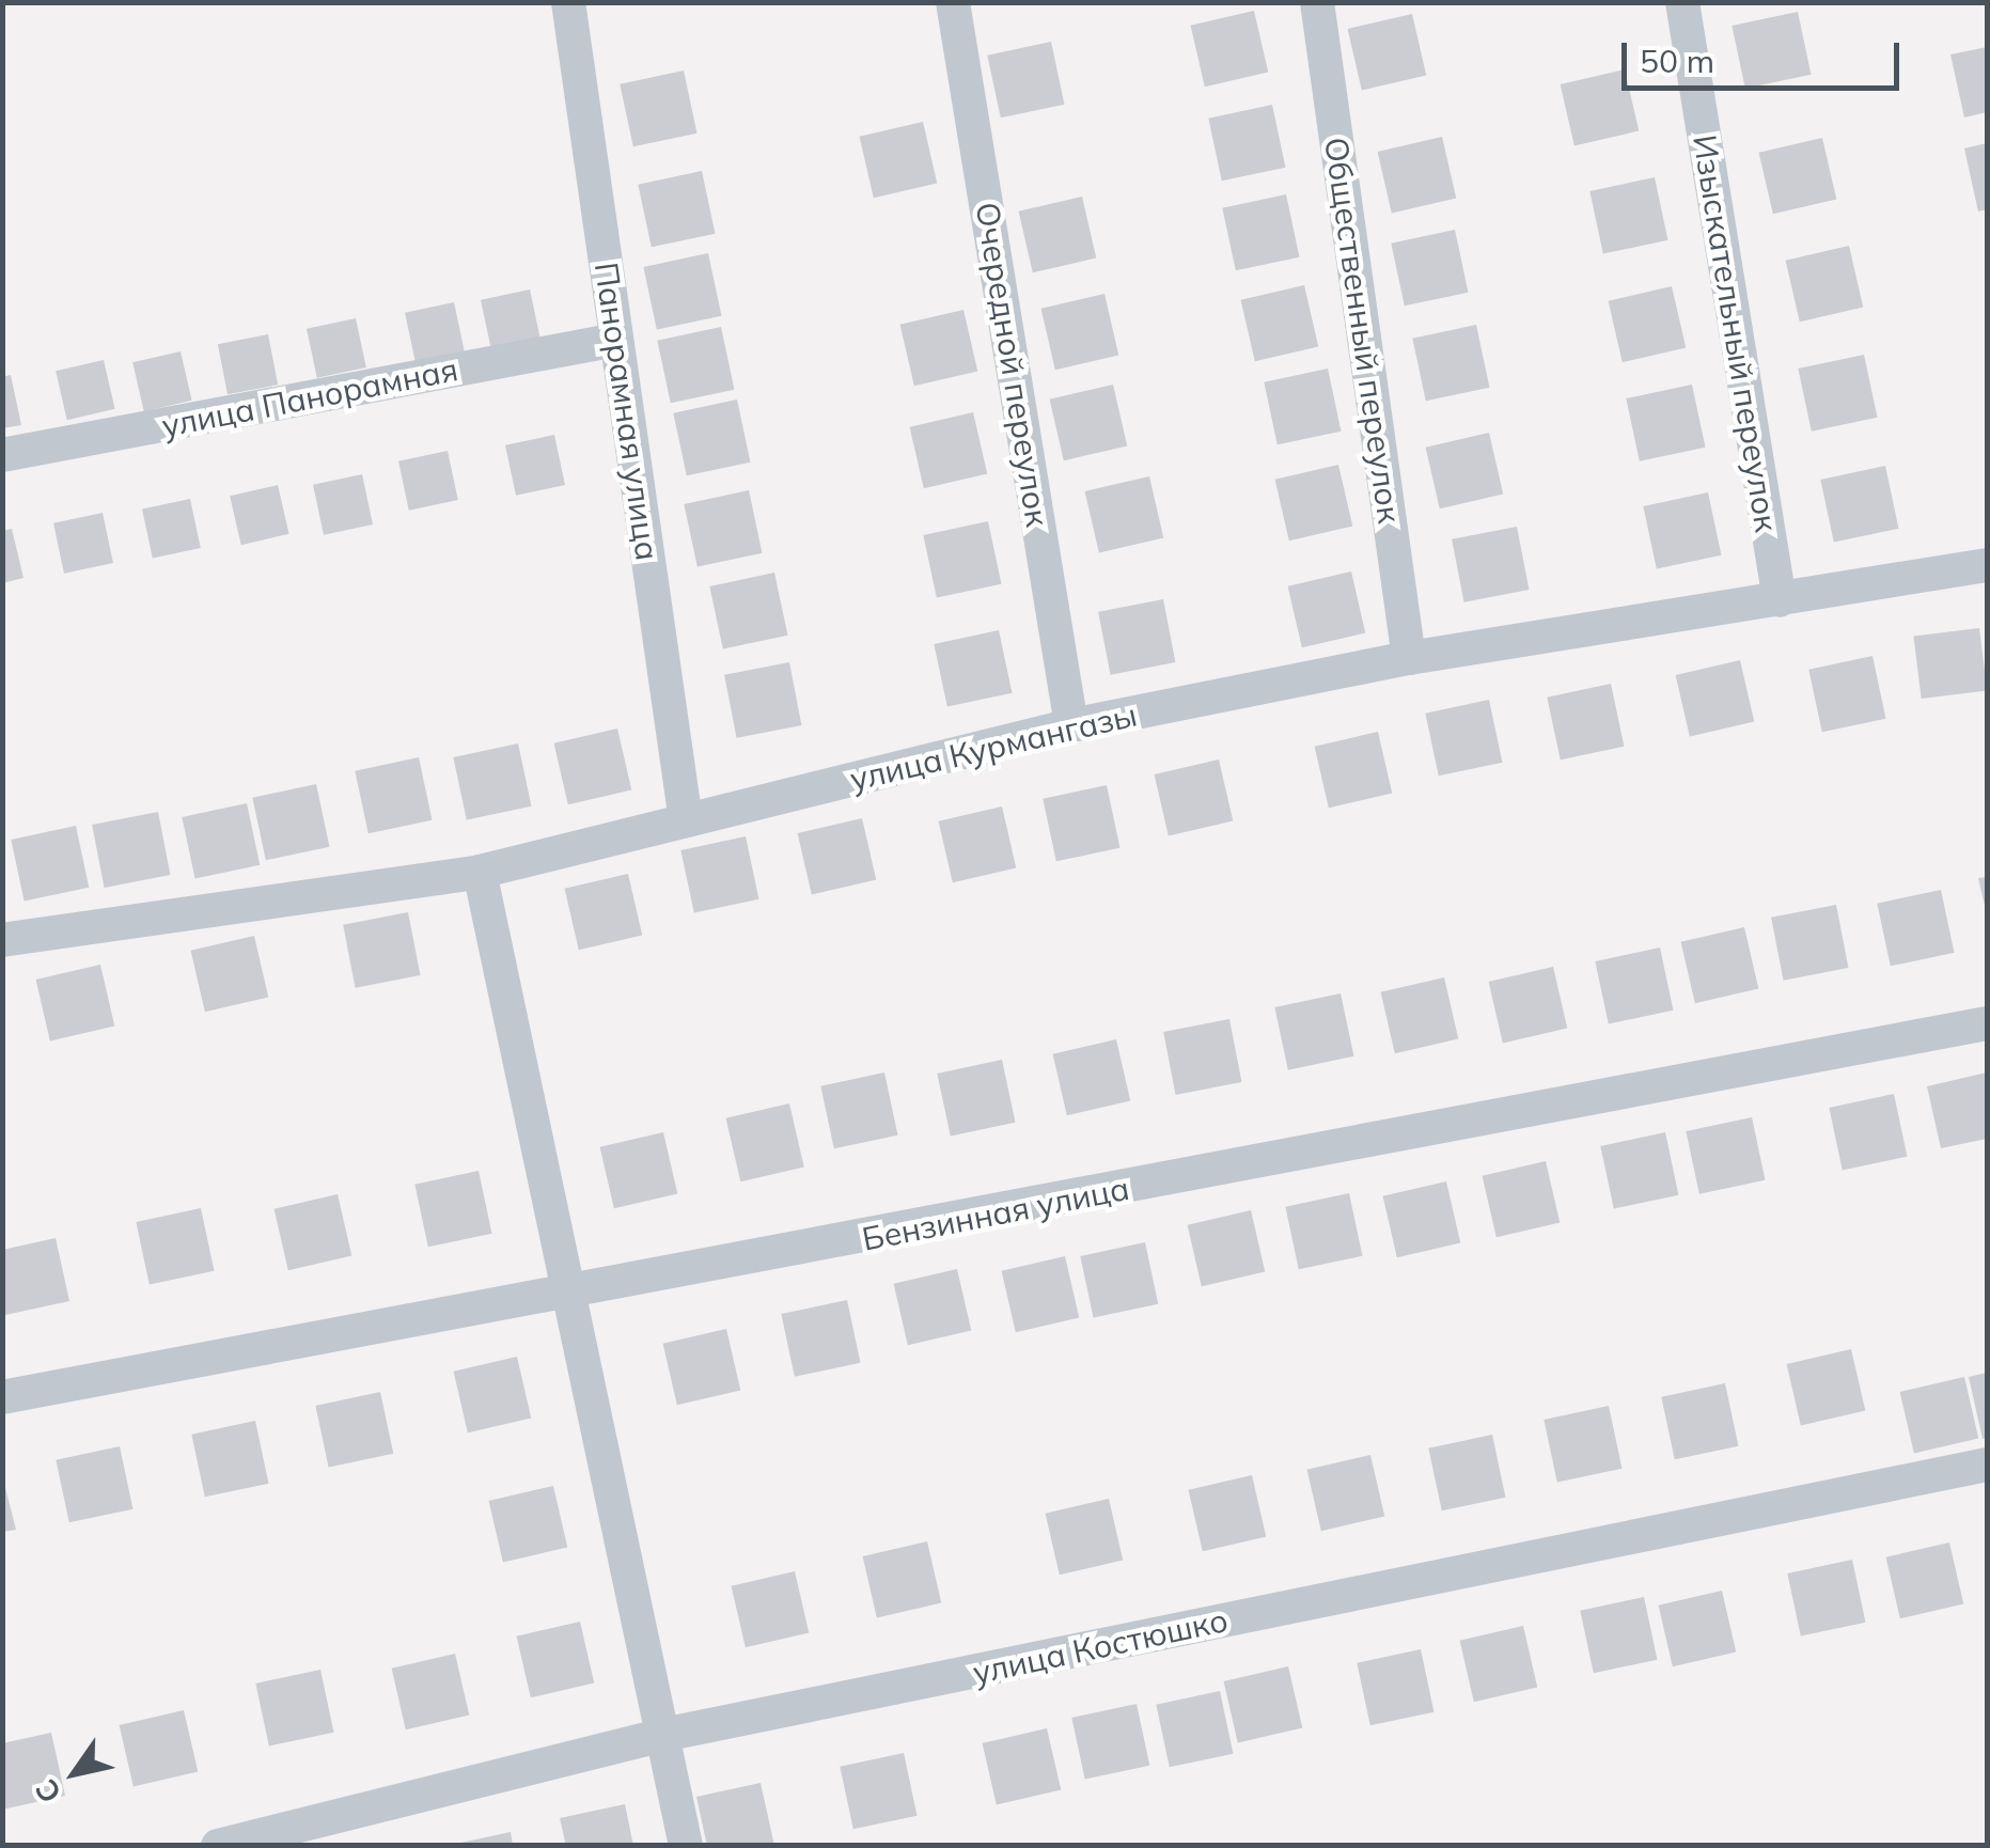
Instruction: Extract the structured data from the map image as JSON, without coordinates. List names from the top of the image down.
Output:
{
  "streets": {
    "street": [
      "Общественный переулок",
      "Изыскательный переулок",
      "Очередной переулок",
      "улица Панорамная",
      "Панорамная улица",
      "улица Курмангазы",
      "Бензинная улица",
      "улица Костюшко"
    ]
  },
  "crossings": [
    ["Общественный переулок", "улица Курмангазы"],
    ["Изыскательный переулок", "улица Курмангазы"],
    ["Очередной переулок", "улица Курмангазы"],
    ["улица Панорамная", "Панорамная улица"],
    ["Панорамная улица", "улица Курмангазы"]
  ],
  "scale_bar": "50 m",
  "north": "bottom left"
}
